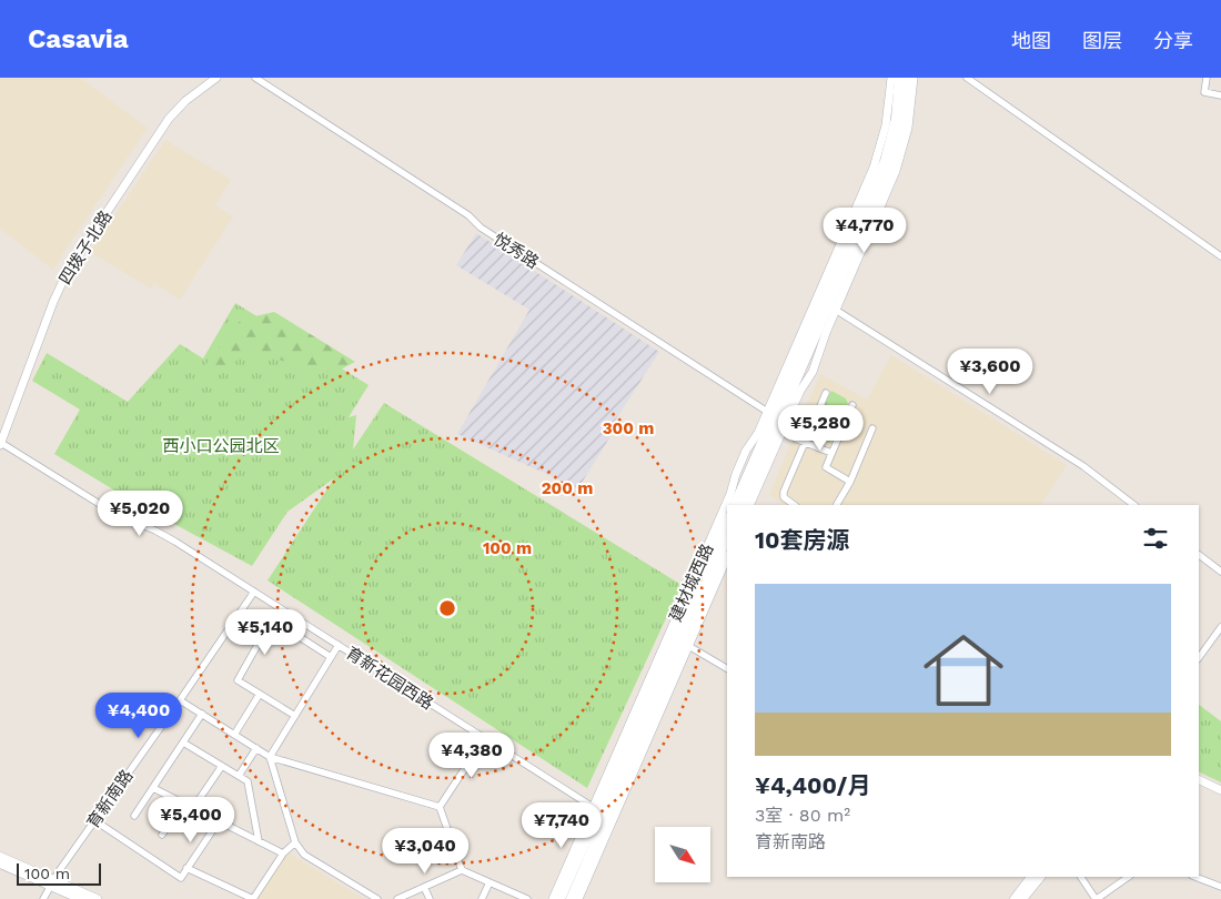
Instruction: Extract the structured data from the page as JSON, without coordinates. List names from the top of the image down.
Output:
{
  "streets": {
    "main road": ["建材城西路"],
    "street": [
      "四拨子北路",
      "悦秀路",
      "育新花园西路",
      "育新南路"
    ]
  },
  "crossings": [
    ["四拨子北路", "育新花园西路"],
    ["悦秀路", "建材城西路"],
    ["建材城西路", "育新花园西路"],
    ["育新花园西路", "育新南路"]
  ],
  "parks": ["西小口公园北区"],
  "scale_bar": "100 m",
  "north": "bottom right",
  "page": {
    "header": "Casavia",
    "nav": ["地图", "图层", "分享"],
    "price": [
      "¥4,770",
      "¥3,600",
      "¥5,280",
      "¥5,020",
      "¥5,140",
      "¥4,400",
      "¥4,380",
      "¥5,400",
      "¥7,740",
      "¥3,040"
    ],
    "heading": "10套房源",
    "list": [
      {
        "name": "¥4,400/月",
        "note": "3室 · 80 m² · 育新南路"
      }
    ],
    "scale": "100 m"
  },
  "rings": ["300 m", "200 m", "100 m"]
}
